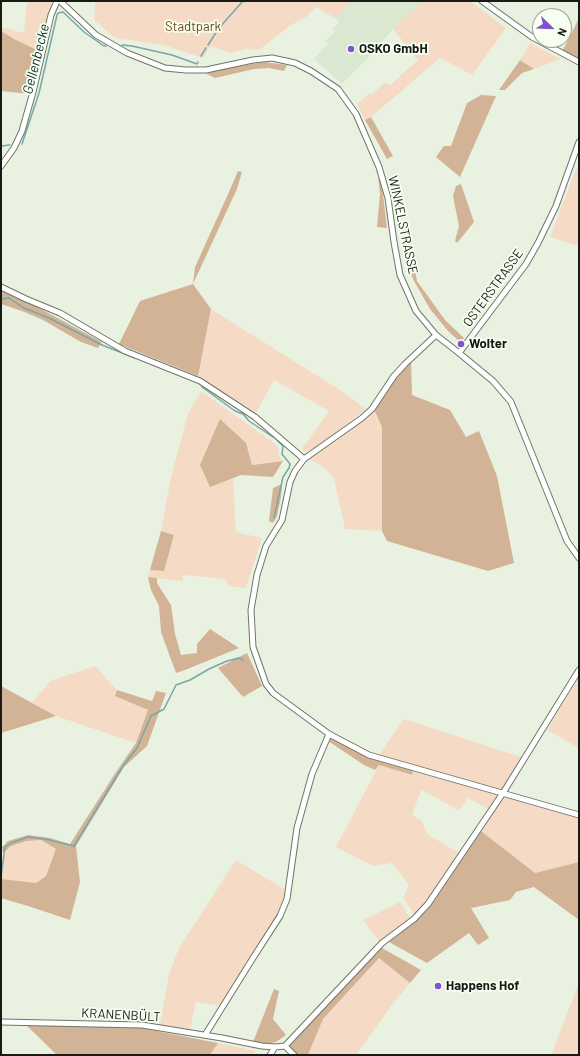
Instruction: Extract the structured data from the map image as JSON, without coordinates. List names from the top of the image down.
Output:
{
  "streets": {
    "street": ["WINKELSTRASSE", "OSTERSTRASSE", "KRANENBÜLT"]
  },
  "crossings": [
    ["WINKELSTRASSE", "OSTERSTRASSE"]
  ],
  "water": ["Gellenbecke"],
  "parks": ["Stadtpark"],
  "places": ["OSKO GmbH", "Wolter", "Happens Hof"],
  "north": "bottom right"
}
